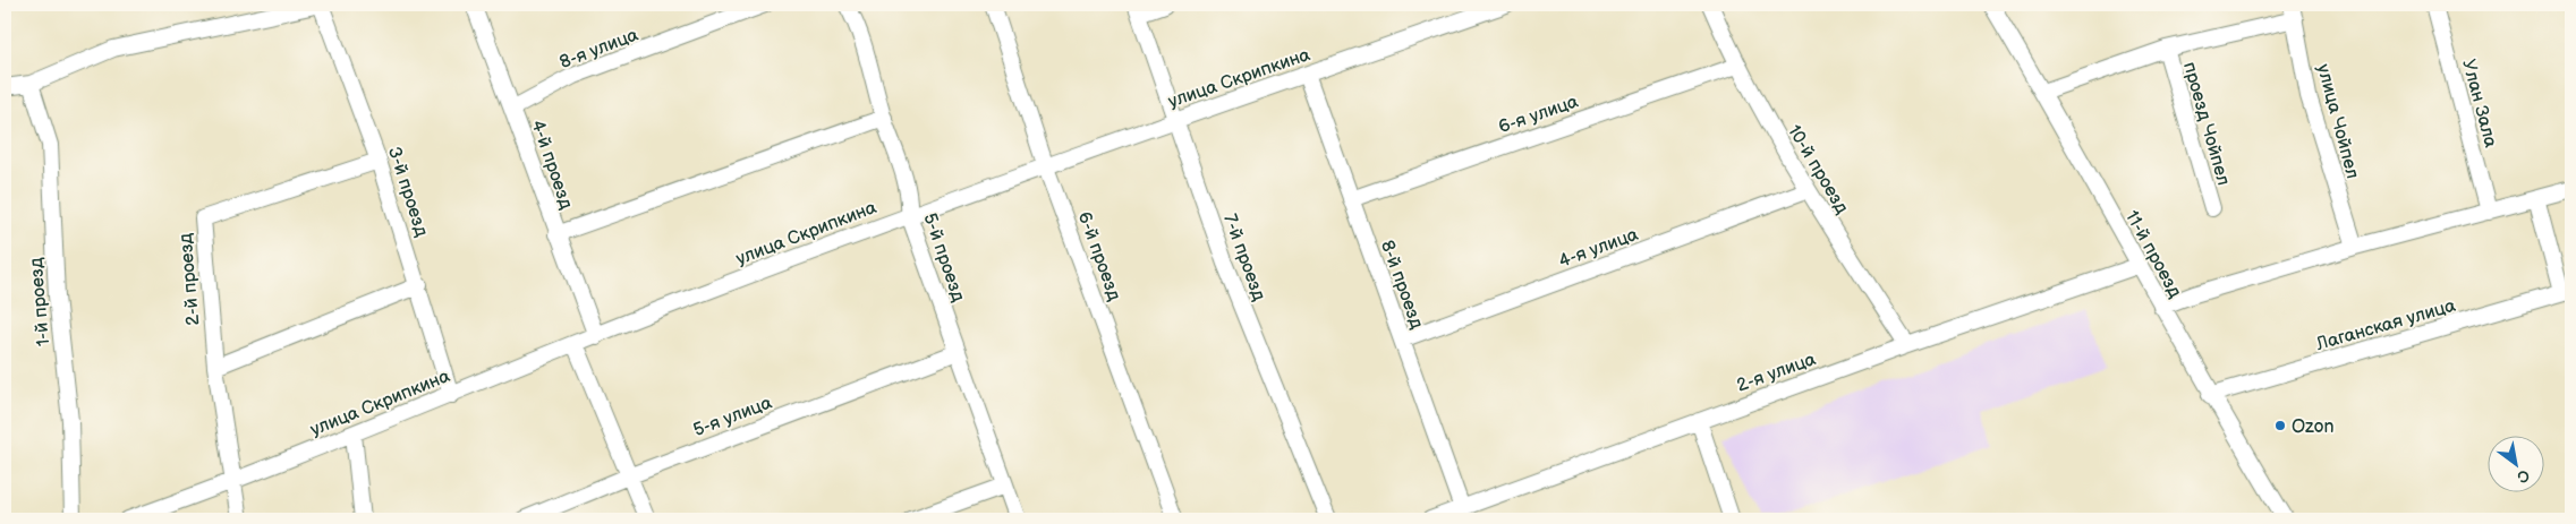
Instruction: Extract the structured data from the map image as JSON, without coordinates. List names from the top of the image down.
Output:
{
  "streets": {
    "street": [
      "8-я улица",
      "улица Скрипкина",
      "Улан Зала",
      "6-я улица",
      "улица Чойпел",
      "проезд Чойпел",
      "4-й проезд",
      "10-й проезд",
      "3-й проезд",
      "4-я улица",
      "11-й проезд",
      "6-й проезд",
      "5-й проезд",
      "7-й проезд",
      "2-й проезд",
      "8-й проезд",
      "1-й проезд",
      "Лаганская улица",
      "2-я улица",
      "5-я улица"
    ]
  },
  "crossings": [
    ["8-я улица", "4-й проезд"],
    ["улица Скрипкина", "4-й проезд"],
    ["улица Скрипкина", "3-й проезд"],
    ["улица Скрипкина", "6-й проезд"],
    ["улица Скрипкина", "5-й проезд"],
    ["улица Скрипкина", "7-й проезд"],
    ["улица Скрипкина", "2-й проезд"],
    ["улица Скрипкина", "8-й проезд"],
    ["6-я улица", "10-й проезд"],
    ["6-я улица", "8-й проезд"],
    ["улица Чойпел", "проезд Чойпел"],
    ["проезд Чойпел", "11-й проезд"],
    ["10-й проезд", "4-я улица"],
    ["10-й проезд", "2-я улица"],
    ["3-й проезд", "2-й проезд"],
    ["4-я улица", "8-й проезд"],
    ["11-й проезд", "Лаганская улица"],
    ["11-й проезд", "2-я улица"],
    ["5-й проезд", "5-я улица"],
    ["8-й проезд", "2-я улица"]
  ],
  "places": ["Ozon"],
  "north": "bottom right"
}
